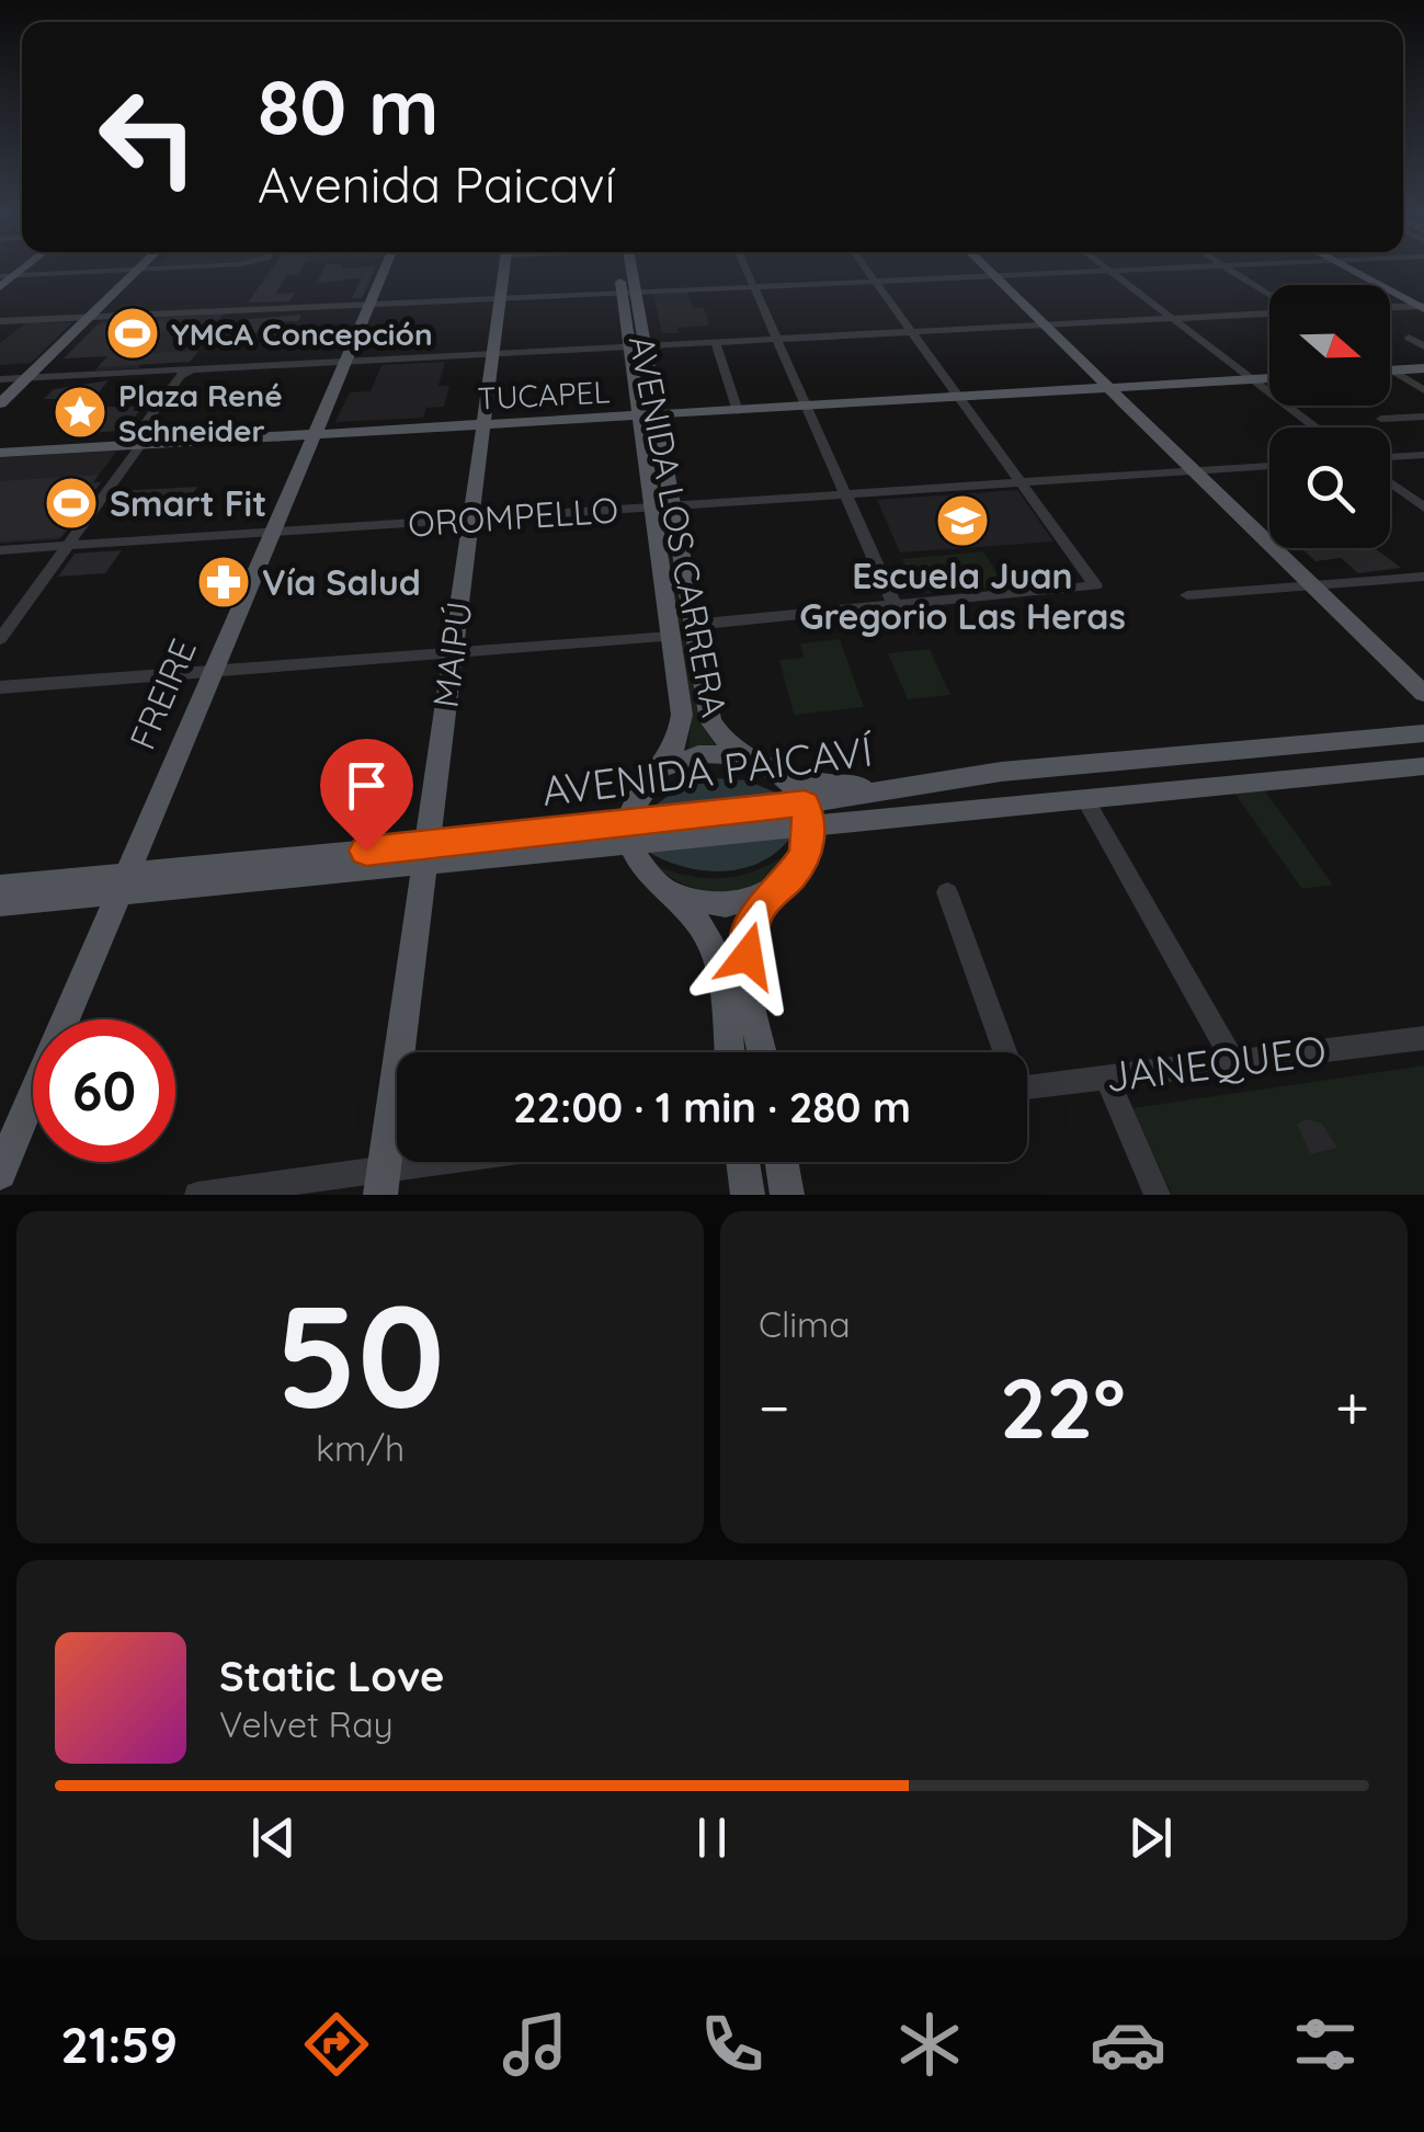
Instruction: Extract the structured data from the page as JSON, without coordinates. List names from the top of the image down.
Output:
{
  "streets": {
    "main road": [
      "TUCAPEL",
      "AVENIDA LOS CARRERA",
      "MAIPÚ",
      "FREIRE",
      "AVENIDA PAICAVÍ"
    ],
    "street": ["OROMPELLO", "JANEQUEO"]
  },
  "crossings": [
    ["TUCAPEL", "AVENIDA LOS CARRERA"],
    ["TUCAPEL", "MAIPÚ"],
    ["TUCAPEL", "FREIRE"],
    ["OROMPELLO", "AVENIDA LOS CARRERA"],
    ["OROMPELLO", "MAIPÚ"],
    ["OROMPELLO", "FREIRE"],
    ["AVENIDA LOS CARRERA", "AVENIDA PAICAVÍ"],
    ["MAIPÚ", "AVENIDA PAICAVÍ"],
    ["FREIRE", "AVENIDA PAICAVÍ"]
  ],
  "places": {
    "sports": ["YMCA Concepción", "Smart Fit"],
    "place": ["Plaza René Schneider"],
    "school or university": ["Escuela Juan Gregorio Las Heras"],
    "pharmacy": ["Vía Salud"]
  },
  "north": "right",
  "page": {
    "turn": ["80 m", "Avenida Paicaví"],
    "limit": "60",
    "trip": "22:00 · 1 min · 280 m",
    "tile": [
      ["50", "km/h"],
      "Clima"
    ],
    "heat": ["−", "22°", "+"],
    "song": ["Static Love", "Velvet Ray"],
    "tabs": "21:59"
  }
}
